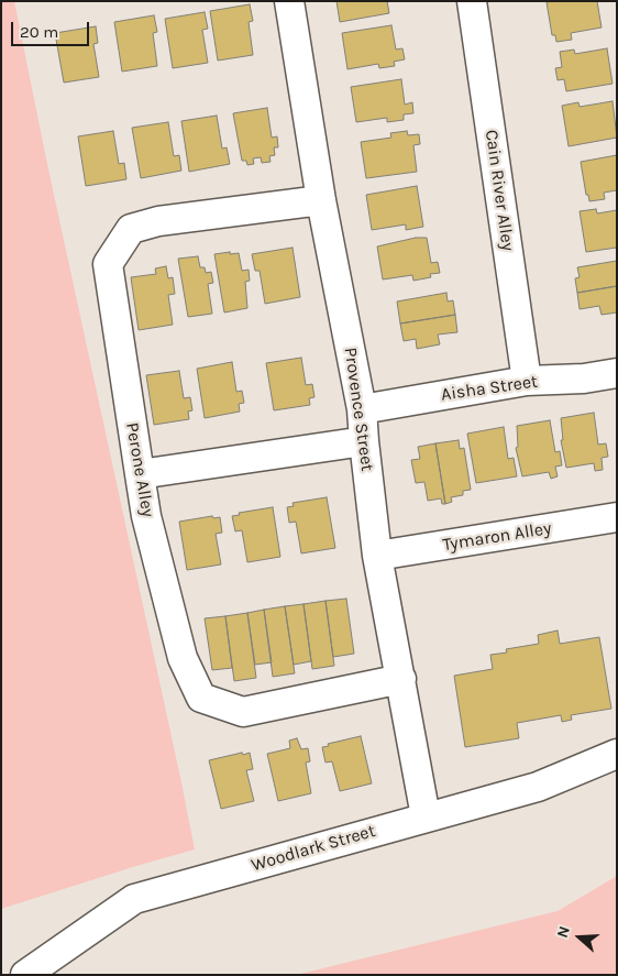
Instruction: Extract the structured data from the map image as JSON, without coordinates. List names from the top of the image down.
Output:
{
  "streets": {
    "street": [
      "Cain River Alley",
      "Aisha Street",
      "Provence Street",
      "Perone Alley",
      "Tymaron Alley",
      "Woodlark Street"
    ]
  },
  "crossings": [
    ["Cain River Alley", "Aisha Street"],
    ["Aisha Street", "Provence Street"],
    ["Provence Street", "Perone Alley"],
    ["Provence Street", "Tymaron Alley"],
    ["Provence Street", "Woodlark Street"]
  ],
  "scale_bar": "20 m",
  "north": "left"
}
